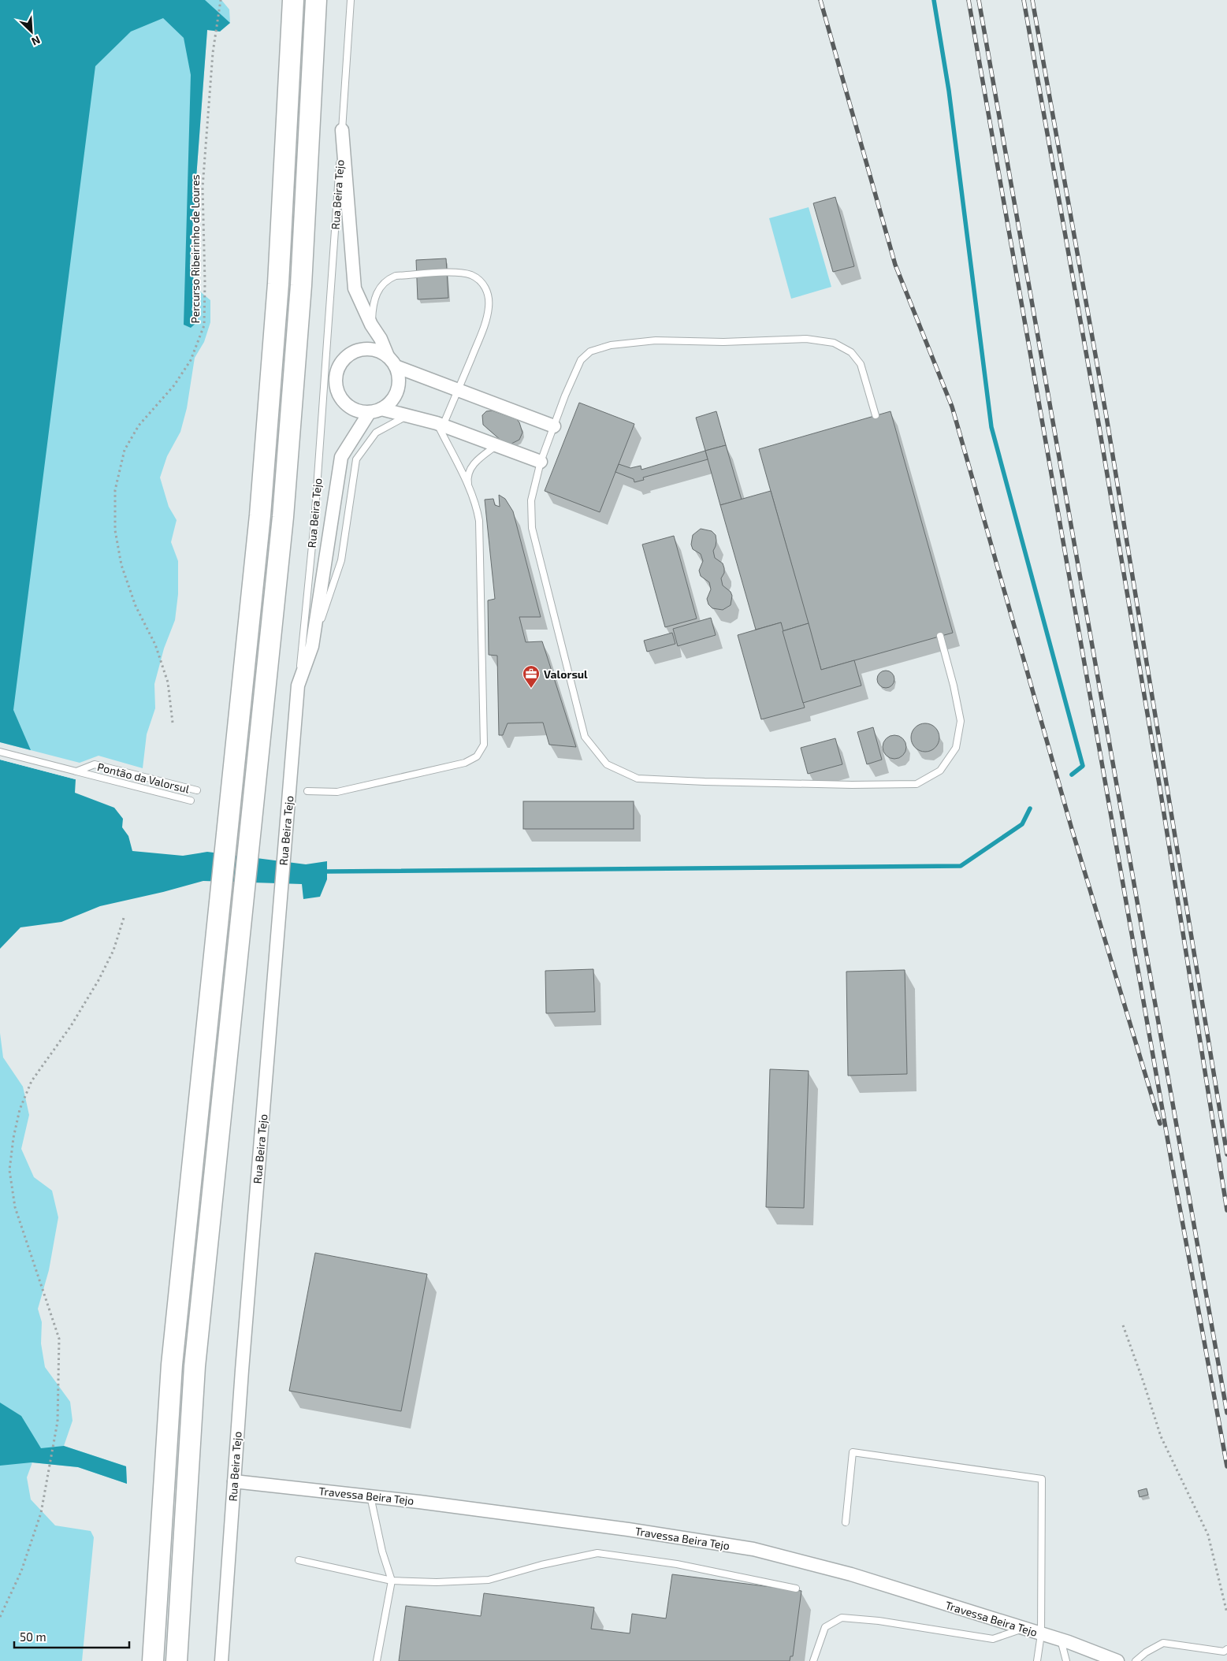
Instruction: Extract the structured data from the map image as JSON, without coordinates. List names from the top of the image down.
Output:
{
  "streets": {
    "street": ["Rua Beira Tejo", "Travessa Beira Tejo"],
    "lane": ["Pontão da Valorsul"],
    "path": ["Percurso Ribeirinho de Loures"]
  },
  "crossings": [
    ["Rua Beira Tejo", "Travessa Beira Tejo"]
  ],
  "places": {
    "office": ["Valorsul"]
  },
  "scale_bar": "50 m",
  "north": "bottom right"
}
